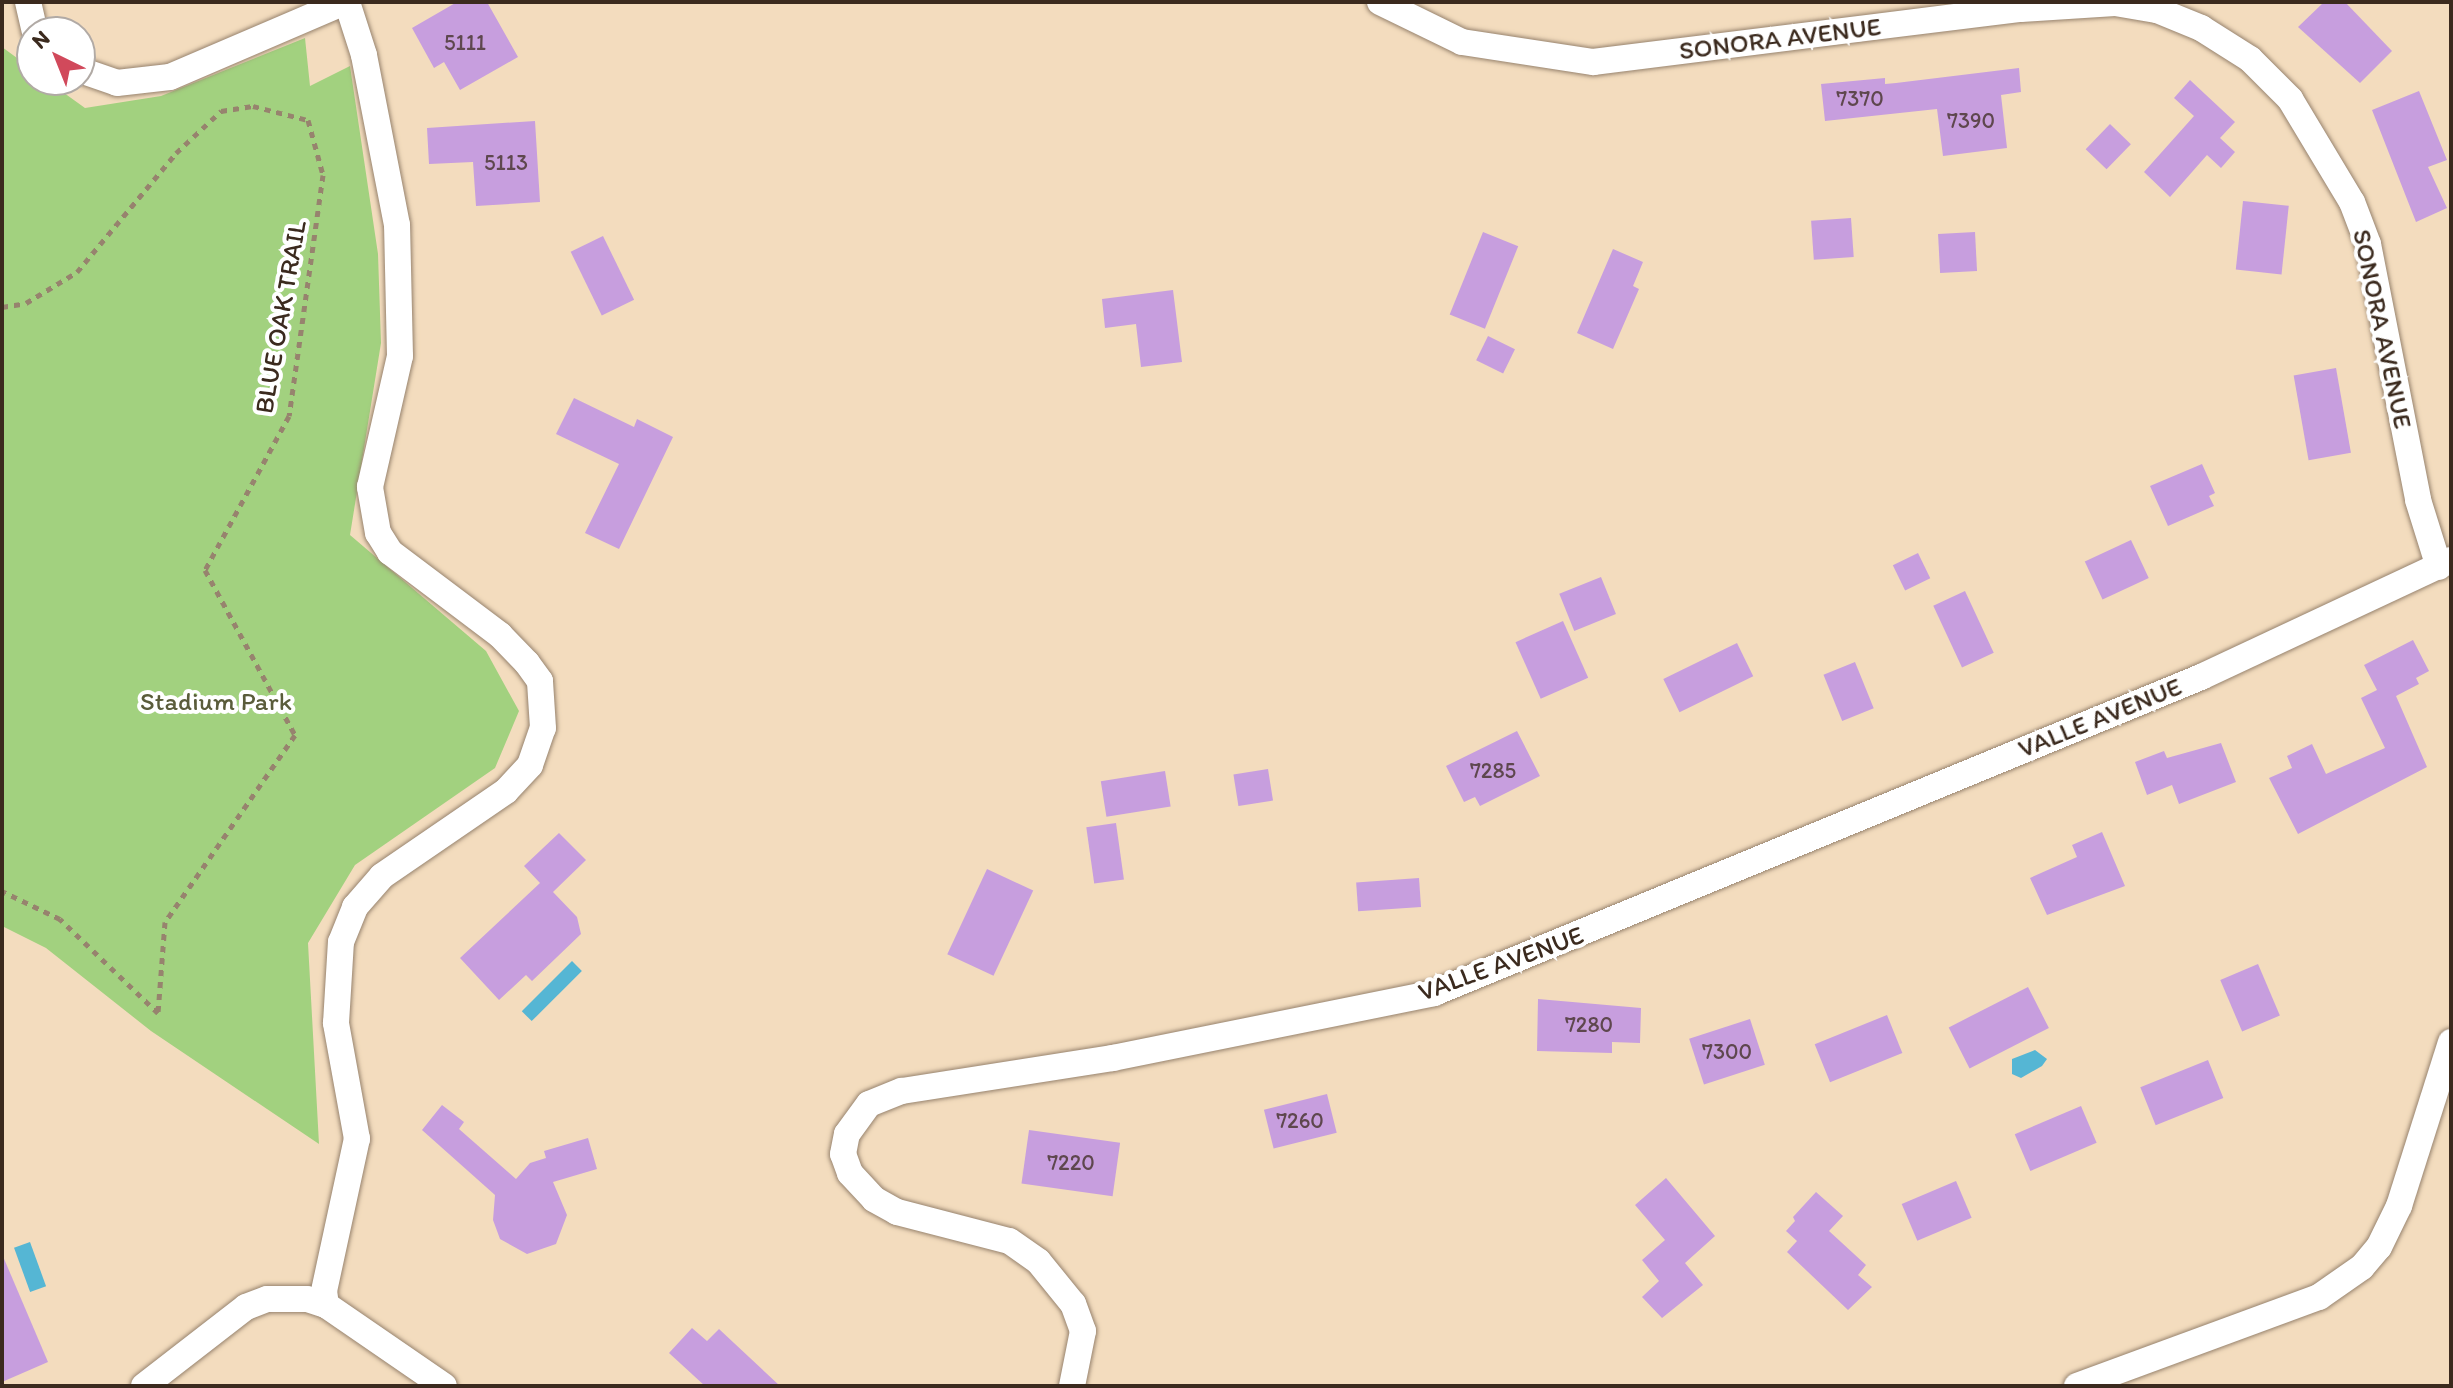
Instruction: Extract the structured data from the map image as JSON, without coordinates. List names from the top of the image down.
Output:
{
  "streets": {
    "street": ["SONORA AVENUE", "VALLE AVENUE"],
    "path": ["BLUE OAK TRAIL"]
  },
  "crossings": [
    ["SONORA AVENUE", "VALLE AVENUE"]
  ],
  "parks": ["Stadium Park"],
  "house_numbers": [
    "5111",
    "7370",
    "7390",
    "5113",
    "7285",
    "7280",
    "7300",
    "7260",
    "7220"
  ],
  "north": "top left"
}
